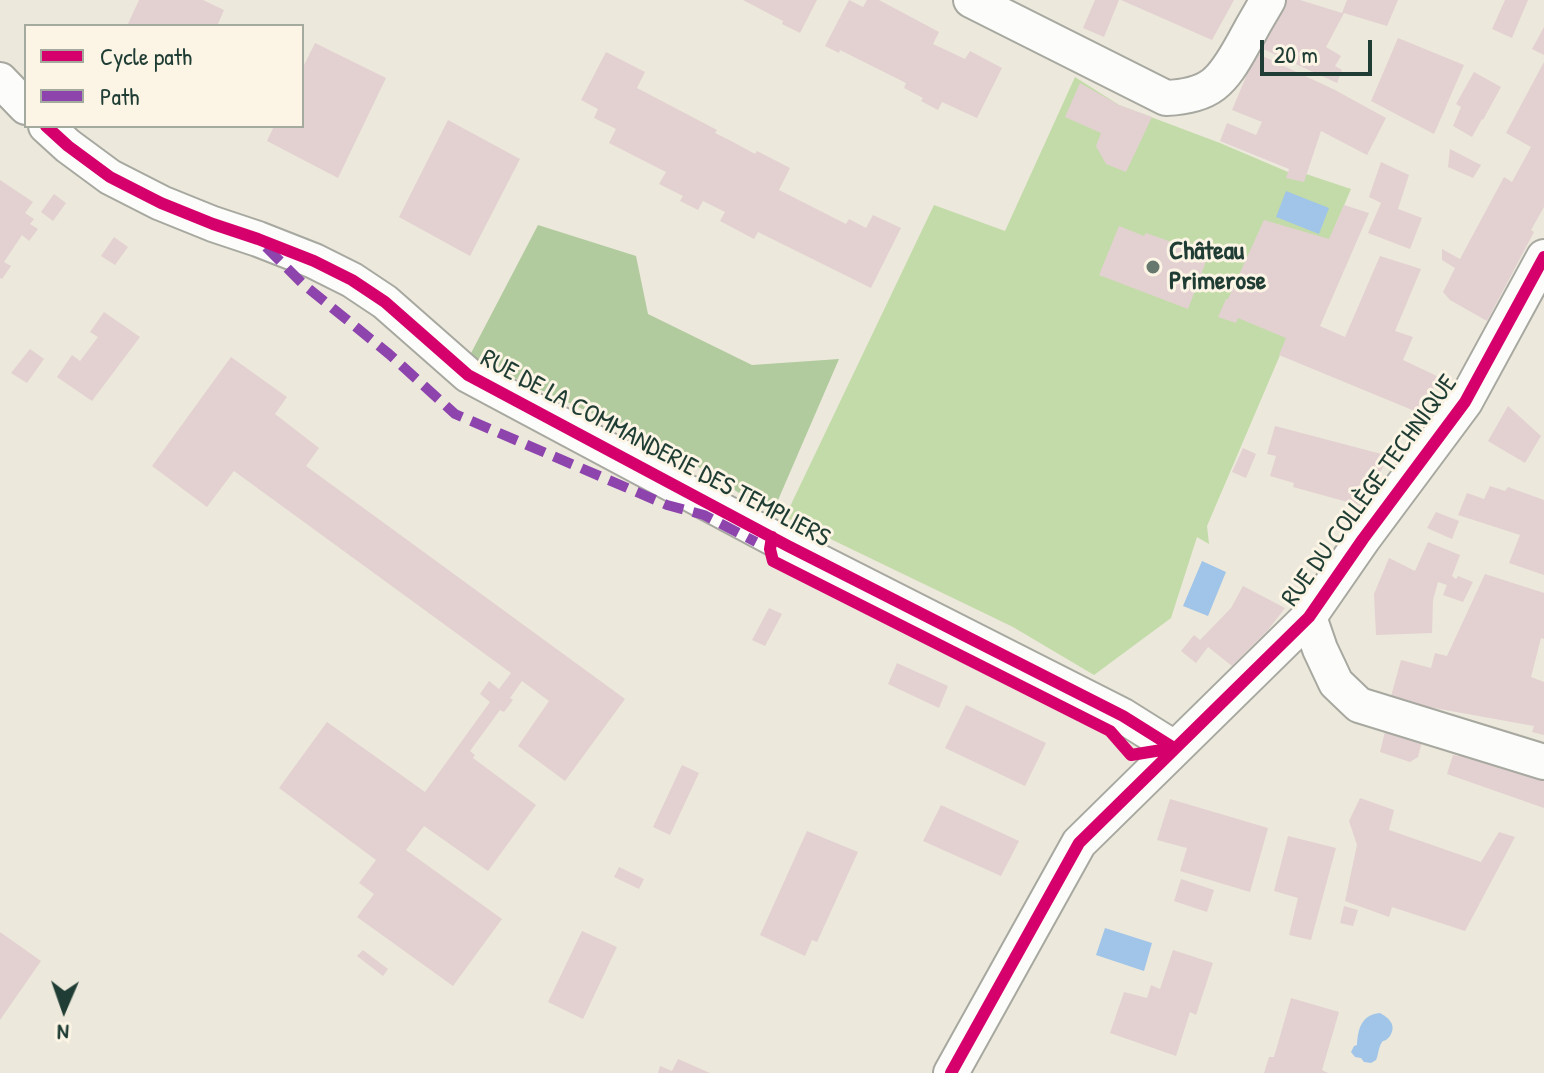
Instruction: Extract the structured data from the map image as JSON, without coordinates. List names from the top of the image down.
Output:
{
  "streets": {
    "street": ["RUE DE LA COMMANDERIE DES TEMPLIERS", "RUE DU COLLÈGE TECHNIQUE"]
  },
  "crossings": [
    ["RUE DE LA COMMANDERIE DES TEMPLIERS", "RUE DU COLLÈGE TECHNIQUE"]
  ],
  "places": ["Château Primerose"],
  "legend": ["Cycle path", "Path"],
  "scale_bar": "20 m",
  "north": "bottom"
}
